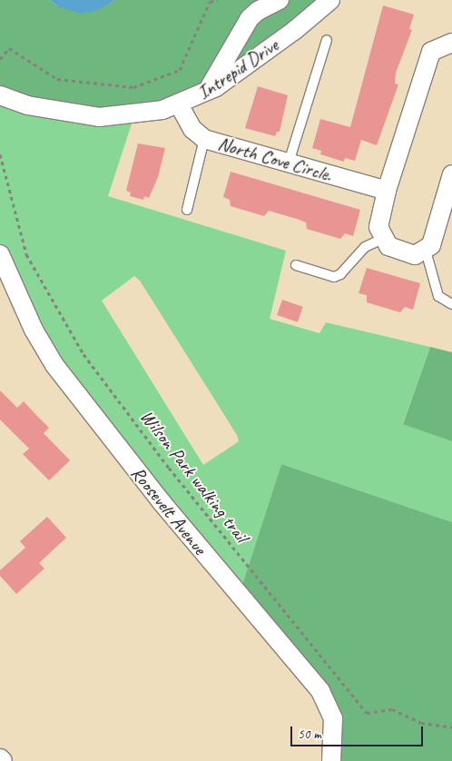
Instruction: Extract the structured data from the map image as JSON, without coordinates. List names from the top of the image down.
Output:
{
  "streets": {
    "street": ["Intrepid Drive", "North Cove Circle.", "Roosevelt Avenue"],
    "path": ["Wilson Park walking trail"]
  },
  "crossings": [
    ["Intrepid Drive", "North Cove Circle."]
  ],
  "scale_bar": "50 m"
}
